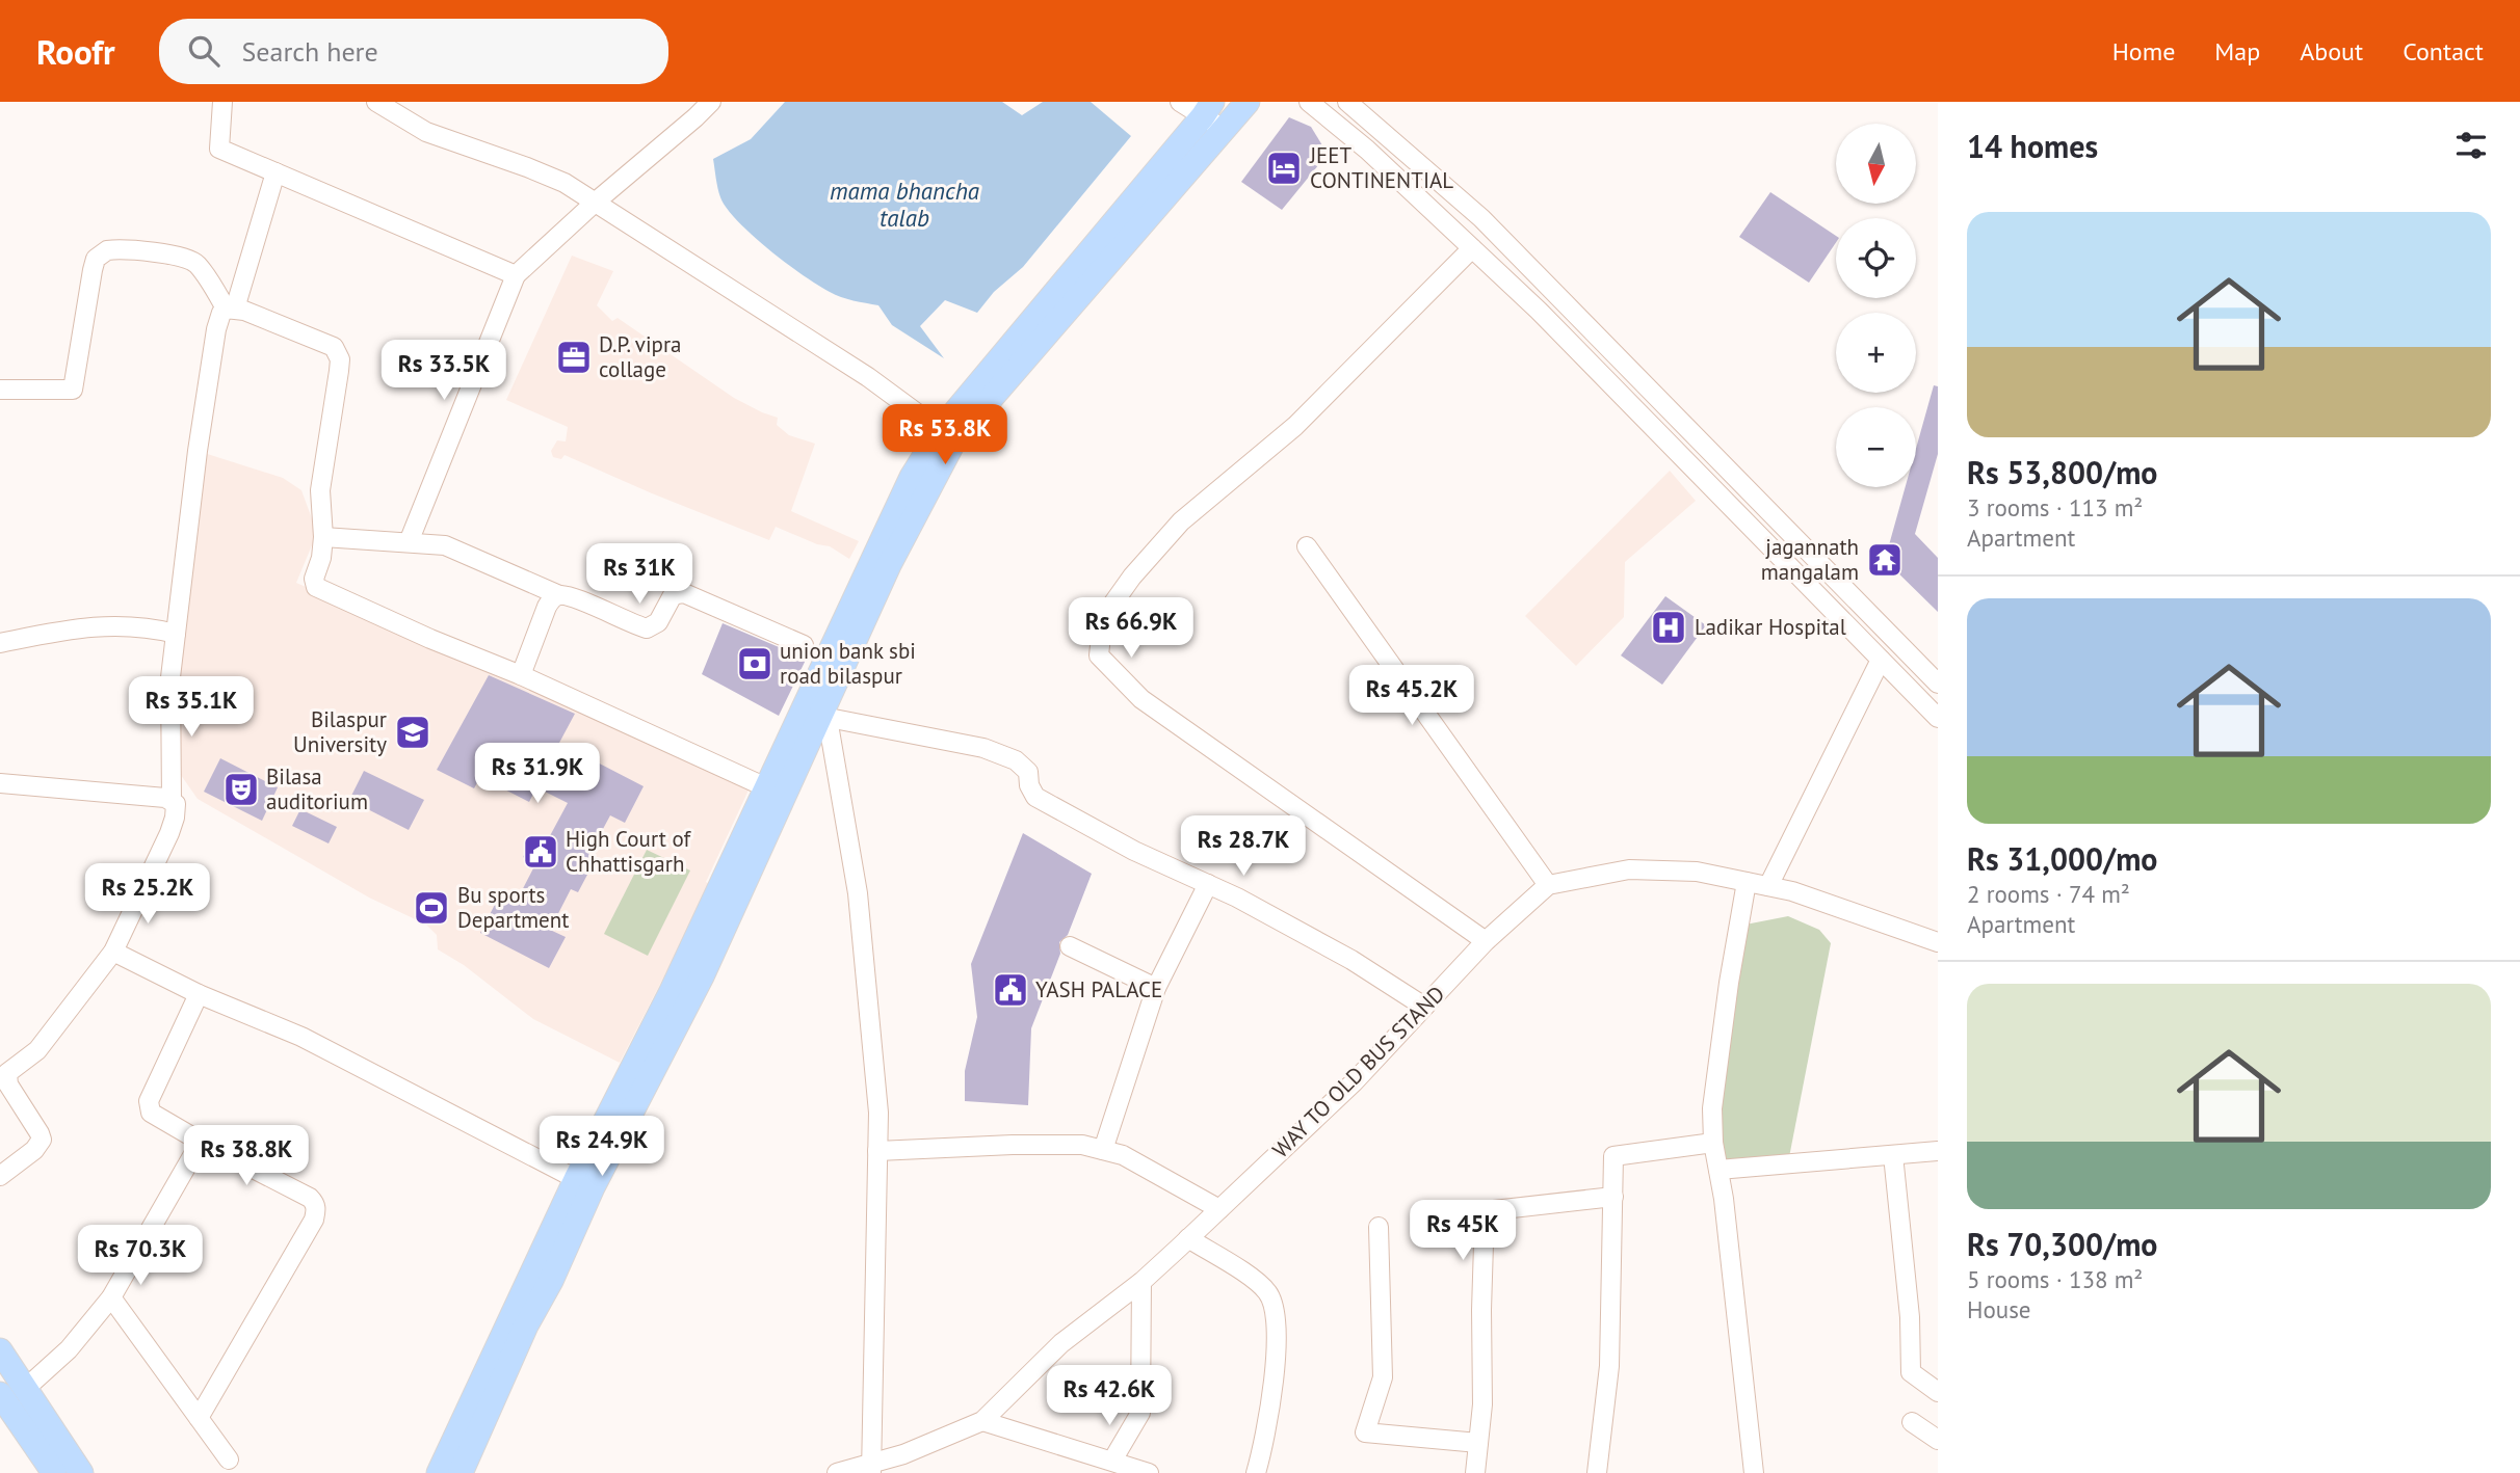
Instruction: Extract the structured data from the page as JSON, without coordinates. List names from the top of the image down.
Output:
{
  "streets": {
    "street": ["WAY TO OLD BUS STAND"]
  },
  "water": ["mama bhancha talab"],
  "places": {
    "hotel": ["JEET CONTINENTIAL"],
    "office": ["D.P. vipra collage"],
    "temple": ["jagannath mangalam"],
    "hospital": ["Ladikar Hospital"],
    "bank": ["union bank sbi road bilaspur"],
    "school or university": ["Bilaspur University"],
    "theatre": ["Bilasa auditorium"],
    "public building": ["High Court of Chhattisgarh", "YASH PALACE"],
    "sports": ["Bu sports Department"]
  },
  "north": "bottom",
  "page": {
    "header": "Roofr",
    "search": "Search here",
    "nav": [
      "Home",
      "Map",
      "About",
      "Contact"
    ],
    "heading": "14 homes",
    "map_buttons": ["+", "−"],
    "list": [
      {
        "name": "Rs 53,800/mo",
        "note": "3 rooms · 113 m² · Apartment"
      },
      {
        "name": "Rs 31,000/mo",
        "note": "2 rooms · 74 m² · Apartment"
      },
      {
        "name": "Rs 70,300/mo",
        "note": "5 rooms · 138 m² · House"
      }
    ],
    "price": [
      "Rs 33.5K",
      "Rs 53.8K",
      "Rs 31K",
      "Rs 66.9K",
      "Rs 45.2K",
      "Rs 35.1K",
      "Rs 31.9K",
      "Rs 28.7K",
      "Rs 25.2K",
      "Rs 24.9K",
      "Rs 38.8K",
      "Rs 45K",
      "Rs 70.3K",
      "Rs 42.6K"
    ]
  }
}
